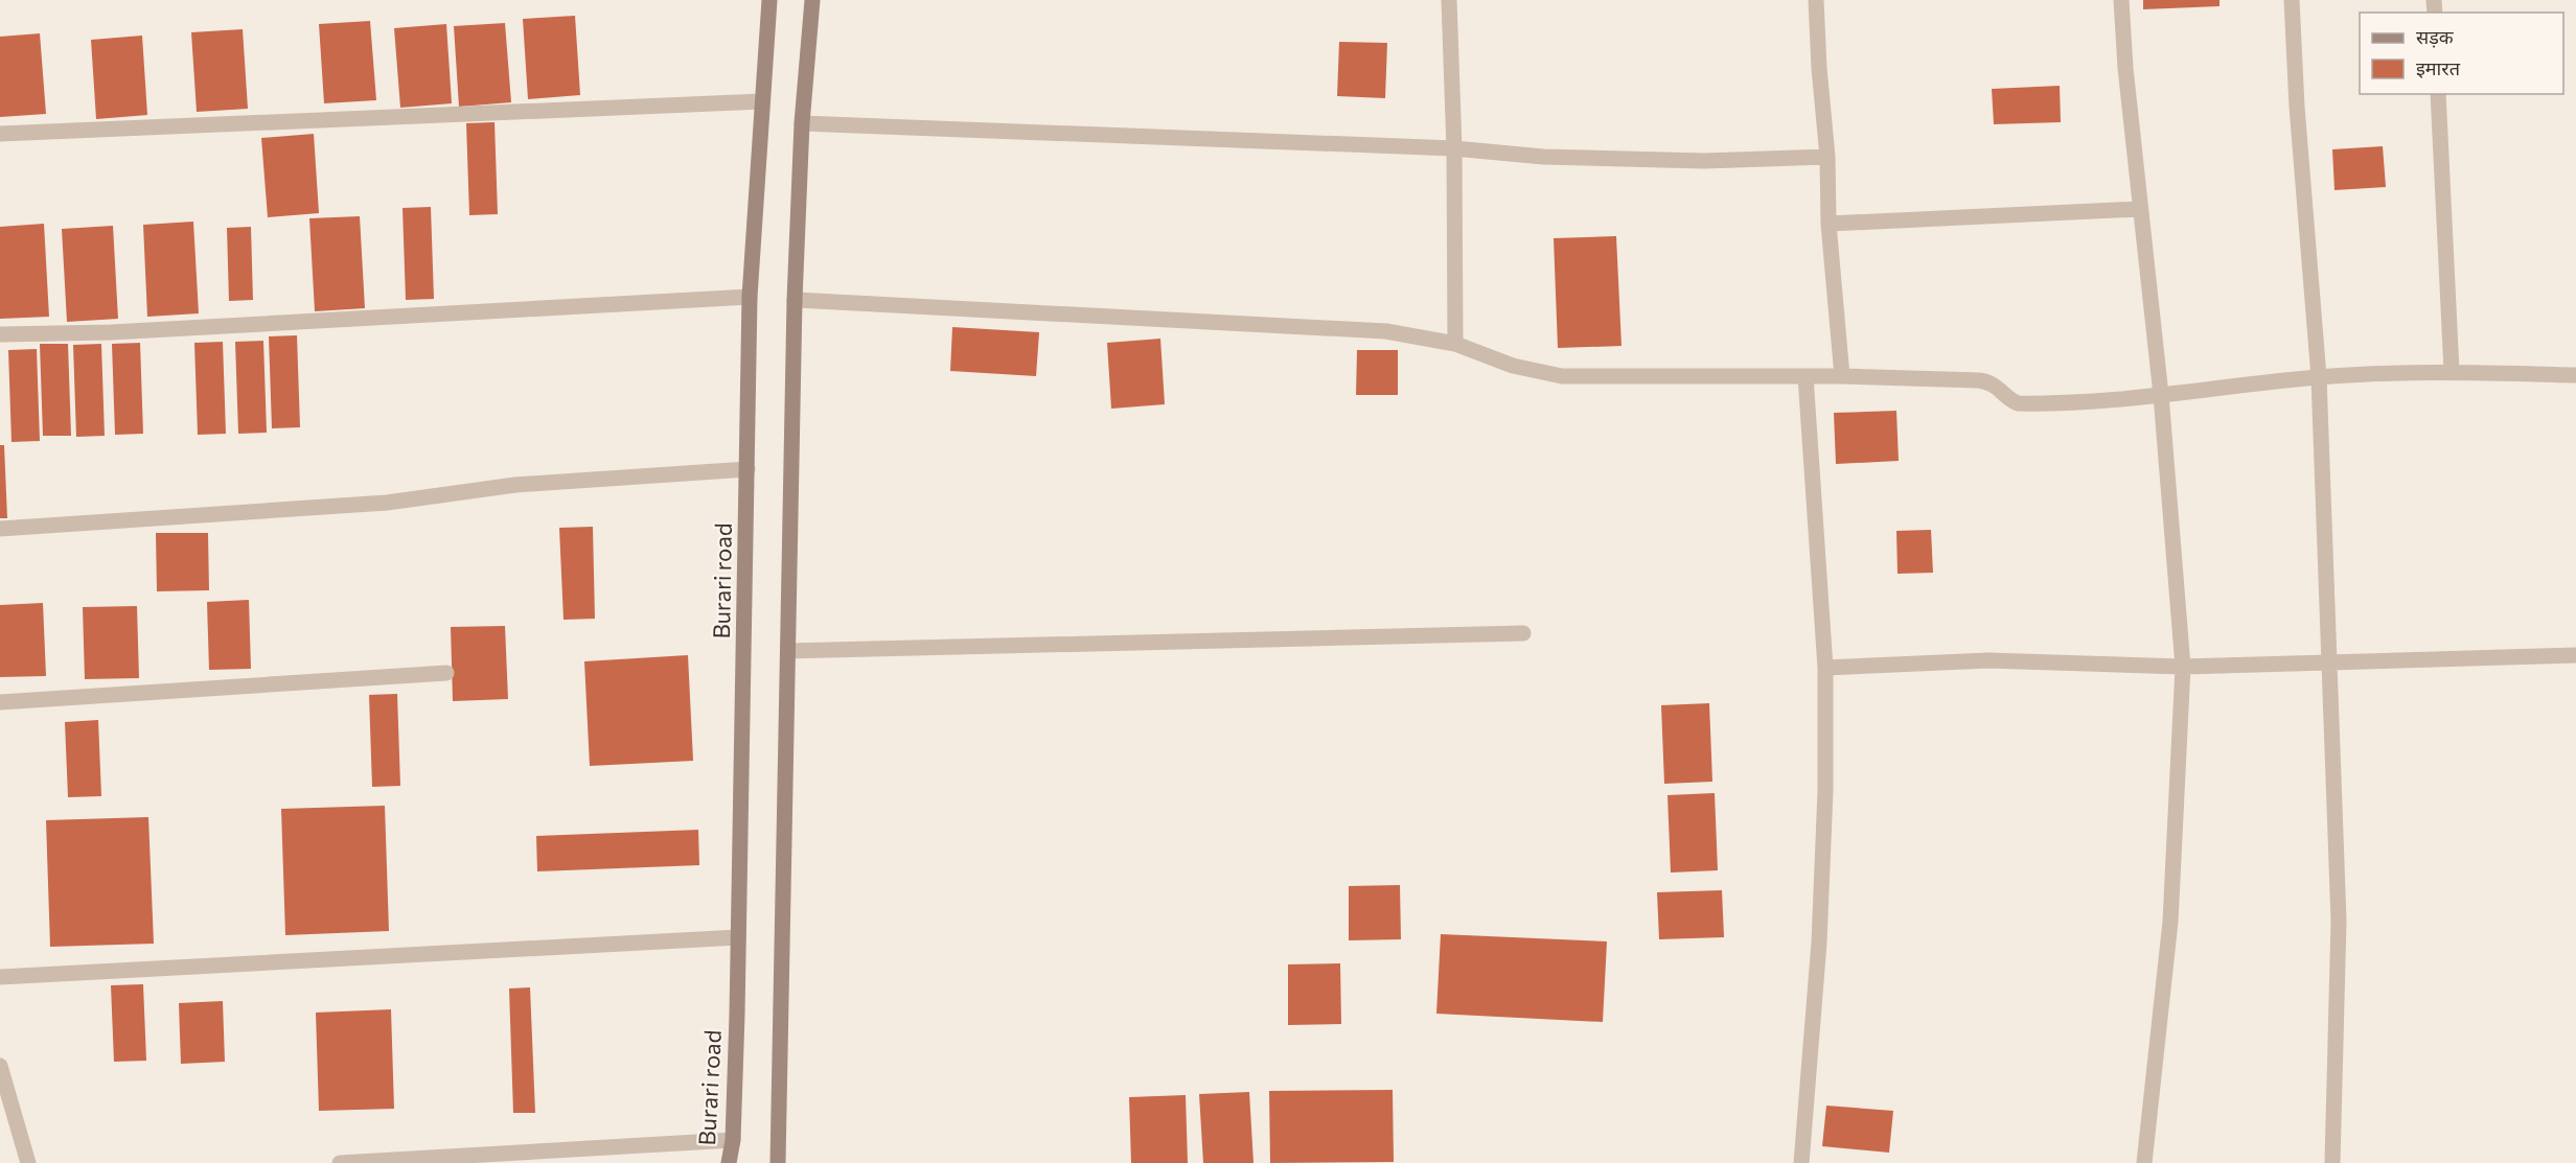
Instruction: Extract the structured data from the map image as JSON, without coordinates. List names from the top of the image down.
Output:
{
  "streets": {
    "main road": ["Burari road"]
  },
  "legend": ["सड़क", "इमारत"]
}
